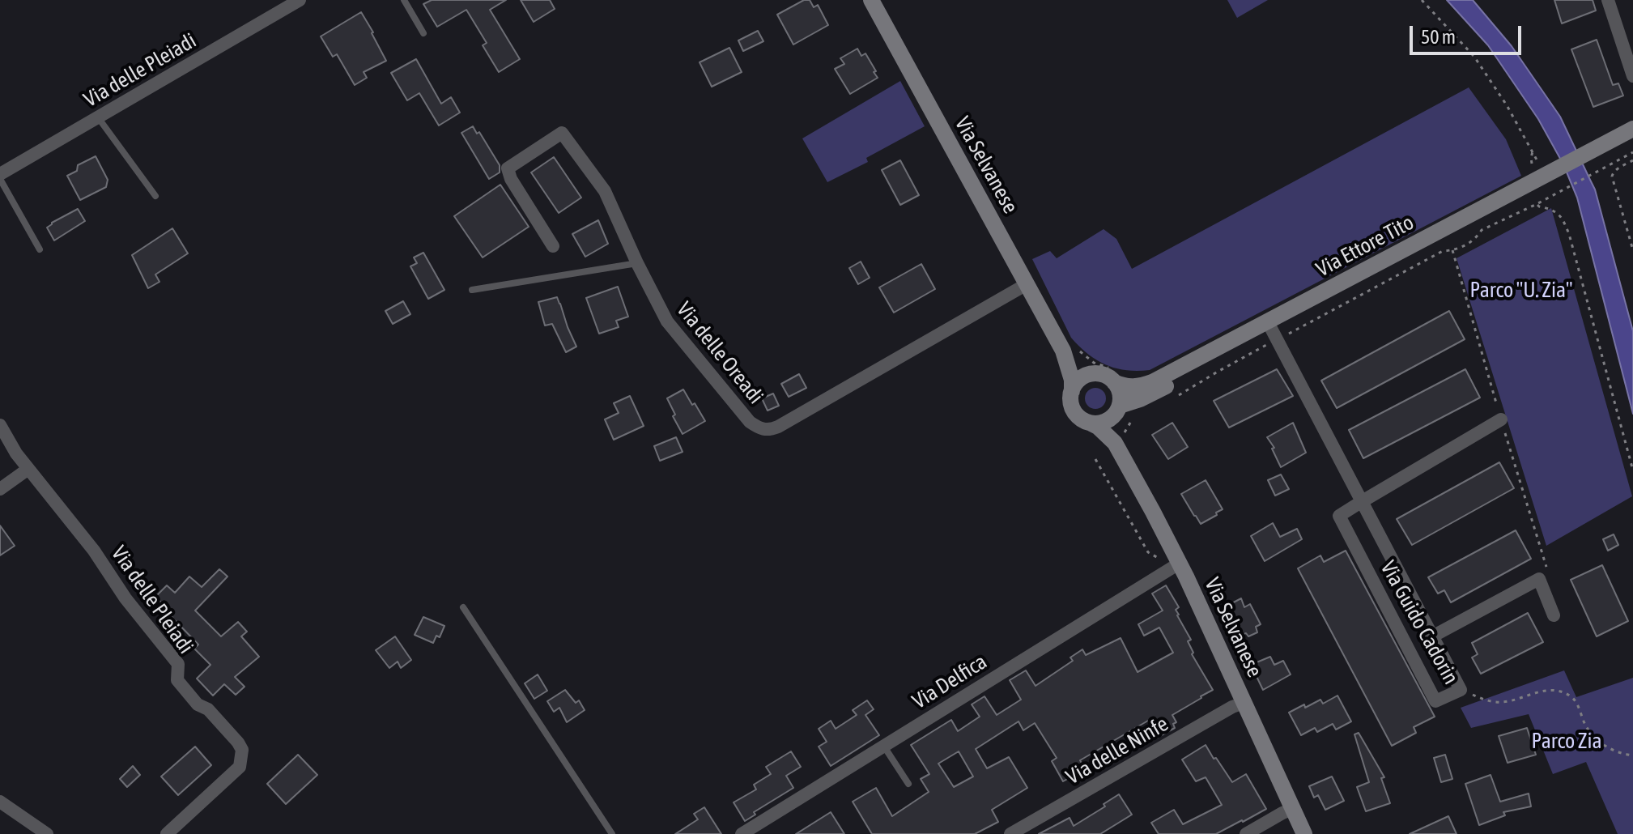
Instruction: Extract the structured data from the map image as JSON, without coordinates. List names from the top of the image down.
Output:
{
  "streets": {
    "street": [
      "Via delle Pleiadi",
      "Via Selvanese",
      "Via Ettore Tito",
      "Via delle Oreadi",
      "Via Guido Cadorin",
      "Via Delfica",
      "Via delle Ninfe"
    ]
  },
  "crossings": [
    ["Via Selvanese", "Via Ettore Tito"],
    ["Via Selvanese", "Via delle Oreadi"],
    ["Via Selvanese", "Via Delfica"],
    ["Via Selvanese", "Via delle Ninfe"],
    ["Via Ettore Tito", "Via Guido Cadorin"]
  ],
  "parks": ["Parco \"U. Zia\"", "Parco Zia"],
  "scale_bar": "50 m"
}
